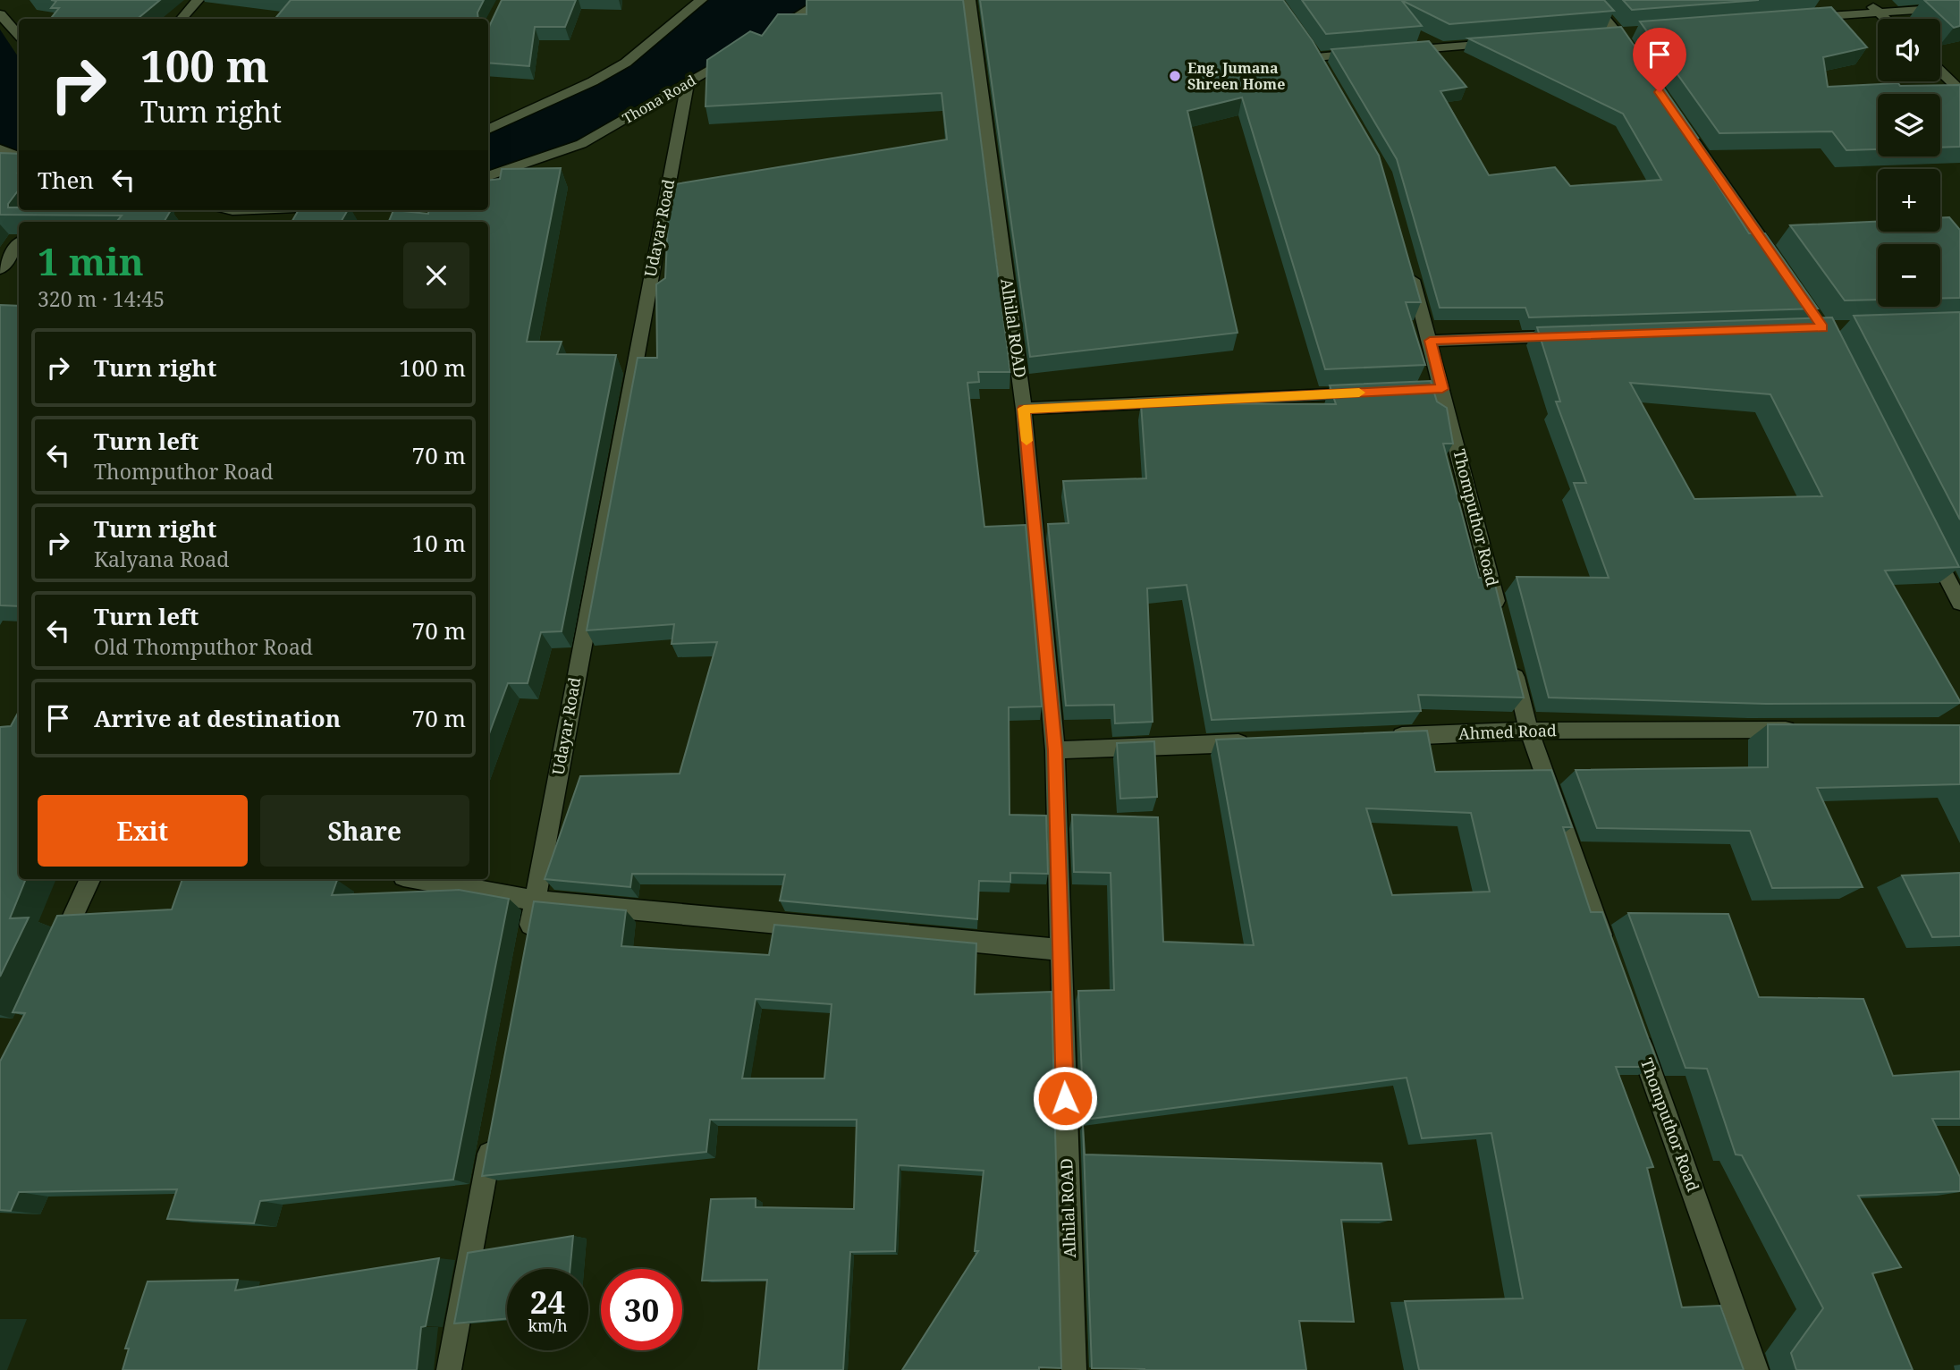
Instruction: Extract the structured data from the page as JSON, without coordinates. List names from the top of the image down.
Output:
{
  "streets": {
    "street": [
      "Thona Road",
      "Udayar Road",
      "Alhilal ROAD",
      "Thomputhor Road",
      "Ahmed Road"
    ]
  },
  "crossings": [
    ["Thona Road", "Udayar Road"]
  ],
  "places": ["Eng. Jumana Shreen Home"],
  "page": {
    "map_buttons": ["+", "−"],
    "turn": ["100 m", "Turn right"],
    "then": "Then",
    "heading": ["1 min", "320 m · 14:45"],
    "list": [
      {
        "name": "Turn right",
        "value": "100 m"
      },
      {
        "name": "Turn left",
        "note": "Thomputhor Road",
        "value": "70 m"
      },
      {
        "name": "Turn right",
        "note": "Kalyana Road",
        "value": "10 m"
      },
      {
        "name": "Turn left",
        "note": "Old Thomputhor Road",
        "value": "70 m"
      },
      {
        "name": "Arrive at destination",
        "value": "70 m"
      }
    ],
    "buttons": ["Exit", "Share"],
    "speed": "24 km/h",
    "limit": "30"
  }
}
